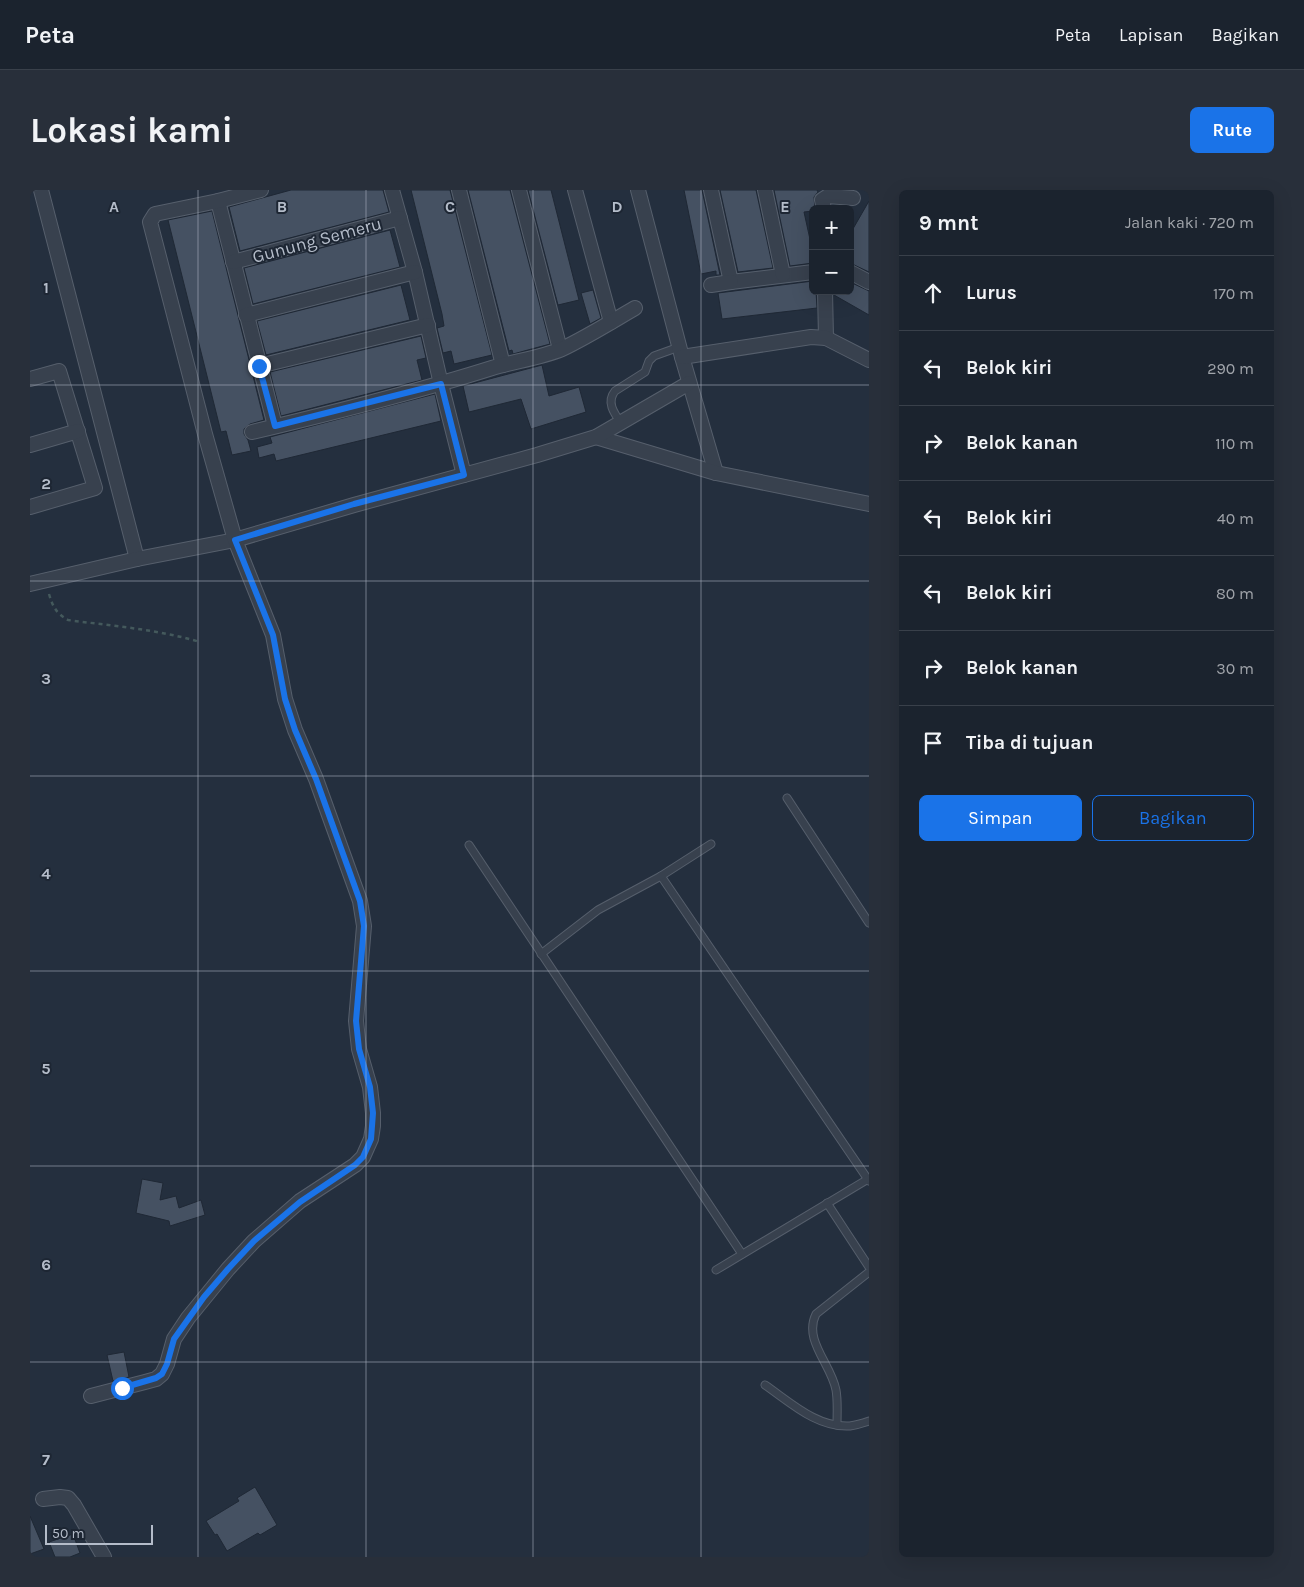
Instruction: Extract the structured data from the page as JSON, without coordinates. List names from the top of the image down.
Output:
{
  "streets": {
    "street": ["Gunung Semeru"]
  },
  "scale_bar": "50 m",
  "page": {
    "header": "Peta",
    "nav": ["Peta", "Lapisan", "Bagikan"],
    "buttons": [
      "Rute",
      ["Simpan", "Bagikan"]
    ],
    "title": "Lokasi kami",
    "heading": ["9 mnt", "Jalan kaki · 720 m"],
    "map_buttons": ["+", "−"],
    "list": [
      ["Lurus", "170 m"],
      ["Belok kiri", "290 m"],
      ["Belok kanan", "110 m"],
      ["Belok kiri", "40 m"],
      ["Belok kiri", "80 m"],
      ["Belok kanan", "30 m"],
      "Tiba di tujuan"
    ],
    "scale": "50 m"
  },
  "grid": {
    "columns": [
      "A",
      "B",
      "C",
      "D",
      "E"
    ],
    "rows": [
      "1",
      "2",
      "3",
      "4",
      "5",
      "6",
      "7"
    ]
  }
}
